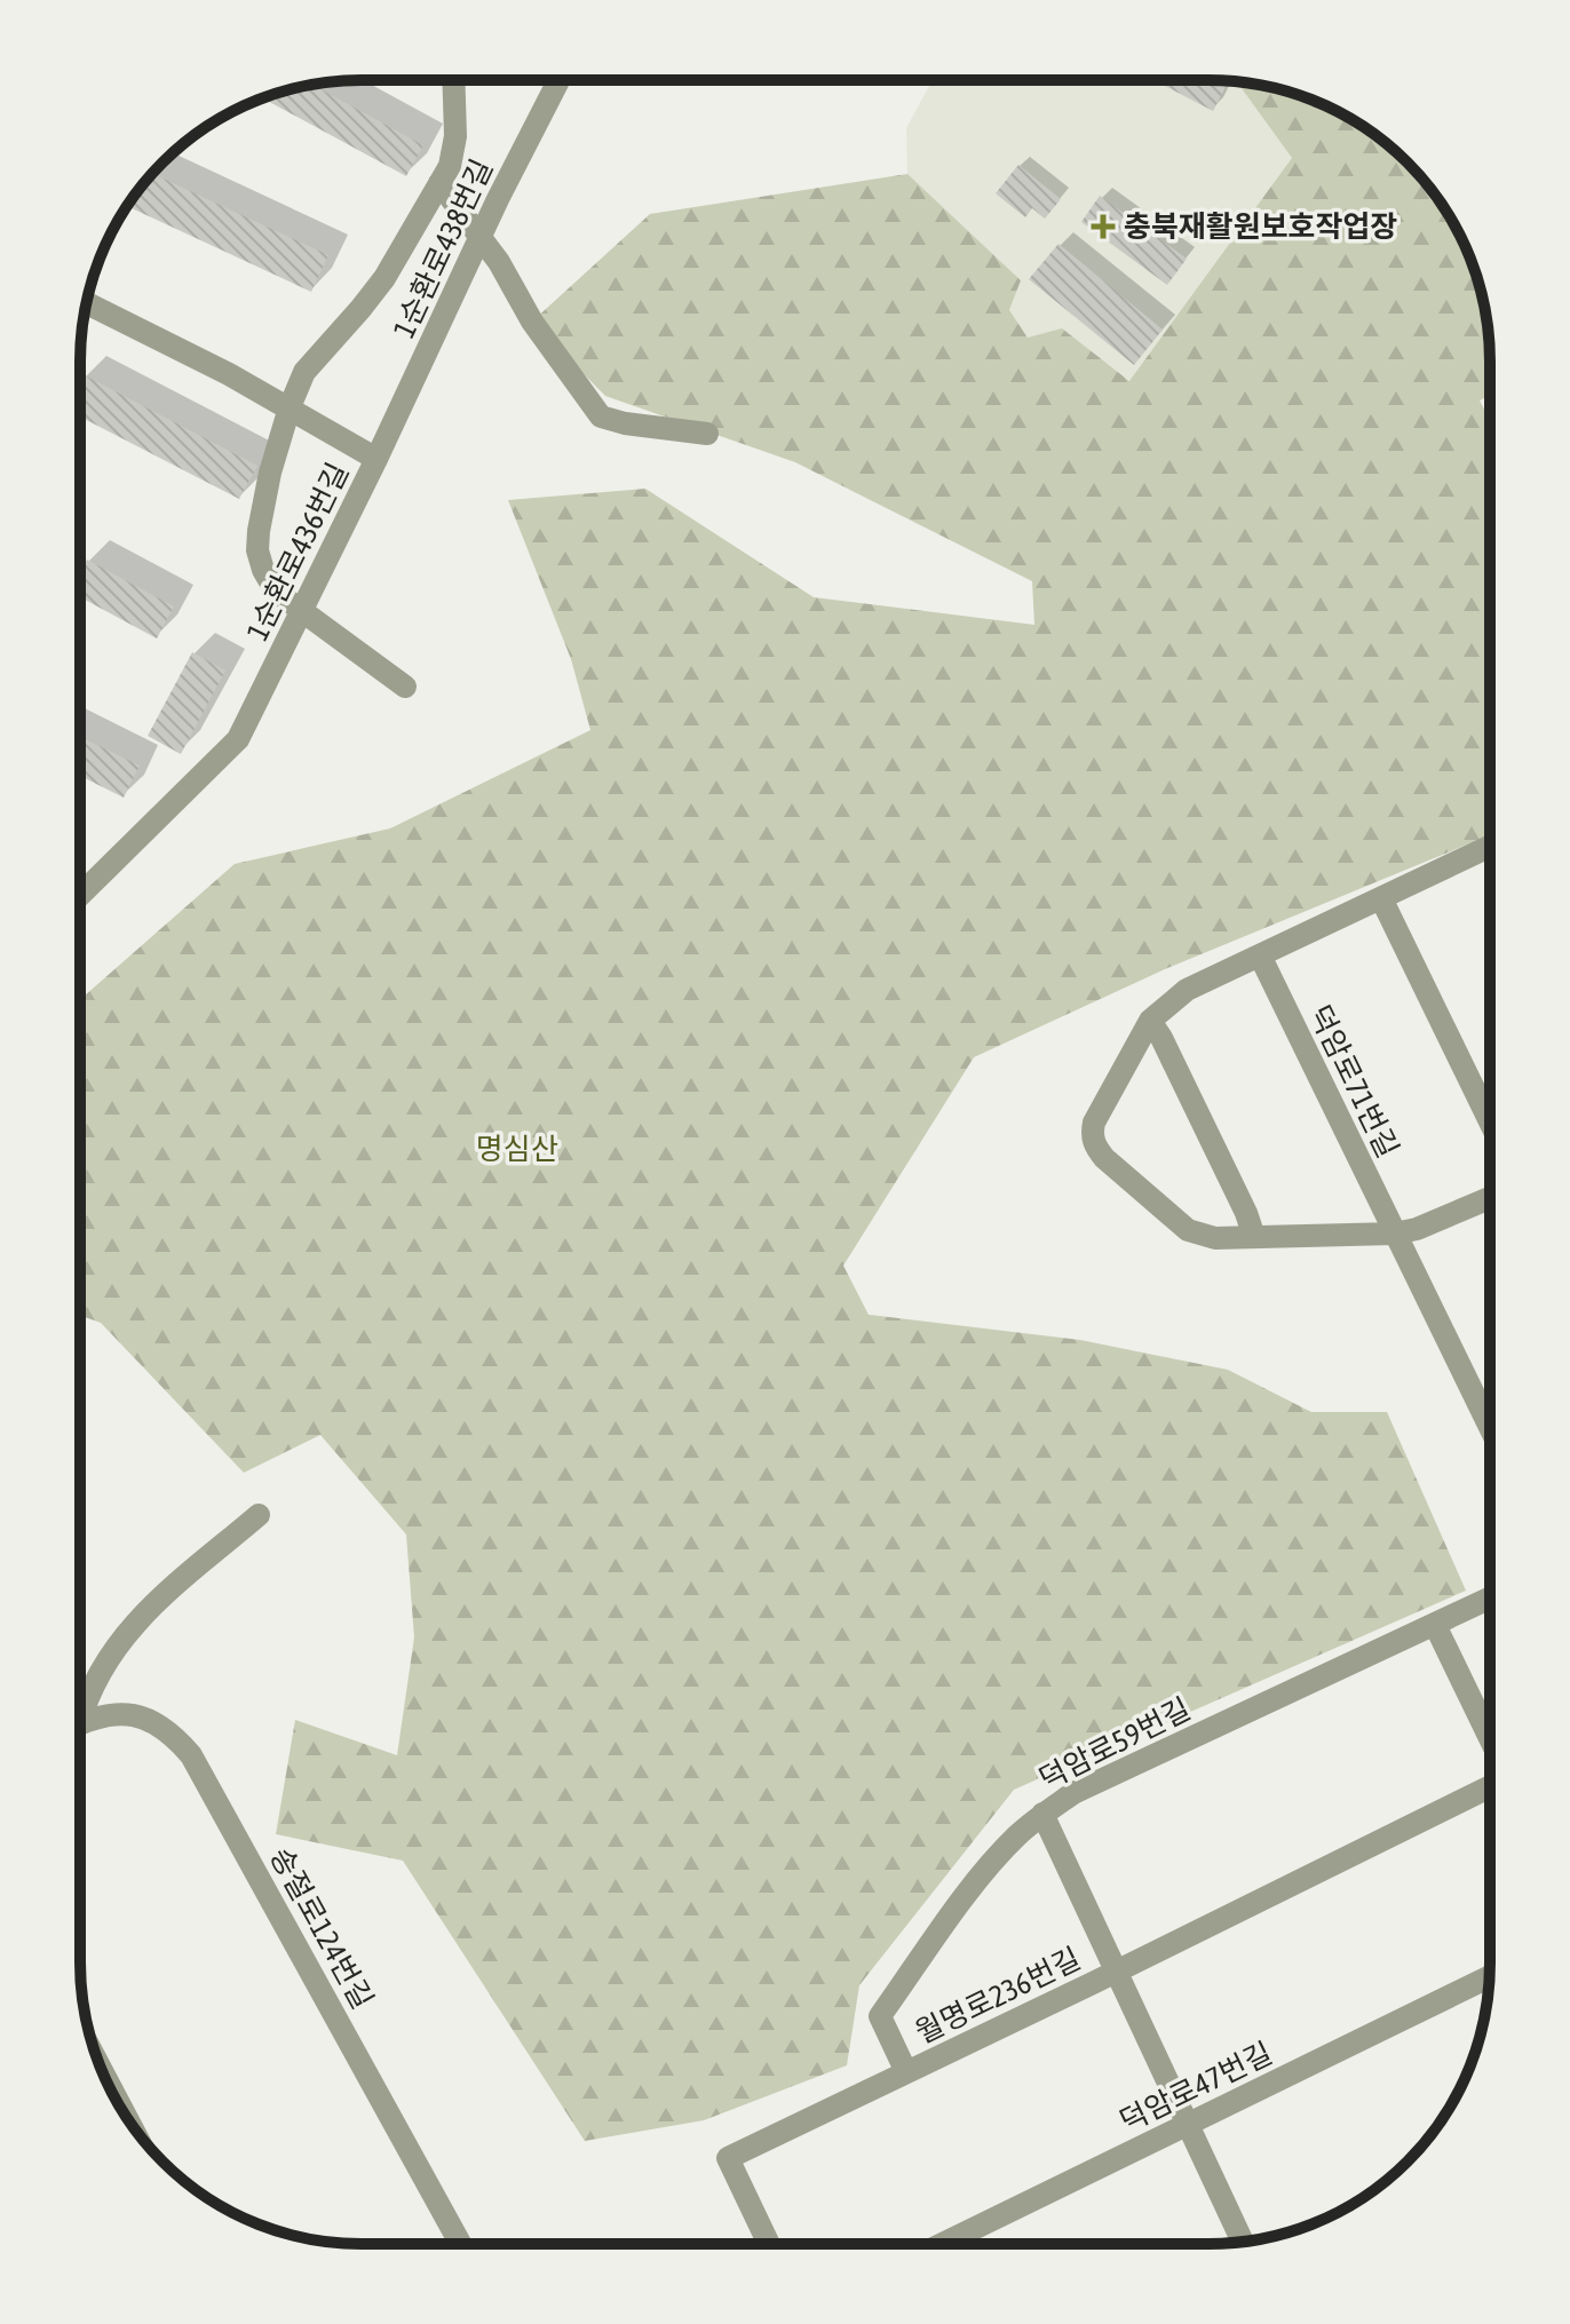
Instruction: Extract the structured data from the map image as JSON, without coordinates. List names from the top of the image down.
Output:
{
  "streets": {
    "street": [
      "1순환로438번길",
      "1순환로436번길",
      "덕암로71번길",
      "덕암로59번길",
      "송절로124번길",
      "월명로236번길",
      "덕암로47번길"
    ]
  },
  "crossings": [
    ["1순환로438번길", "1순환로436번길"],
    ["덕암로59번길", "월명로236번길"],
    ["월명로236번길", "덕암로47번길"]
  ],
  "parks": ["명심산"],
  "places": {
    "health": ["충북재활원보호작업장"]
  }
}
